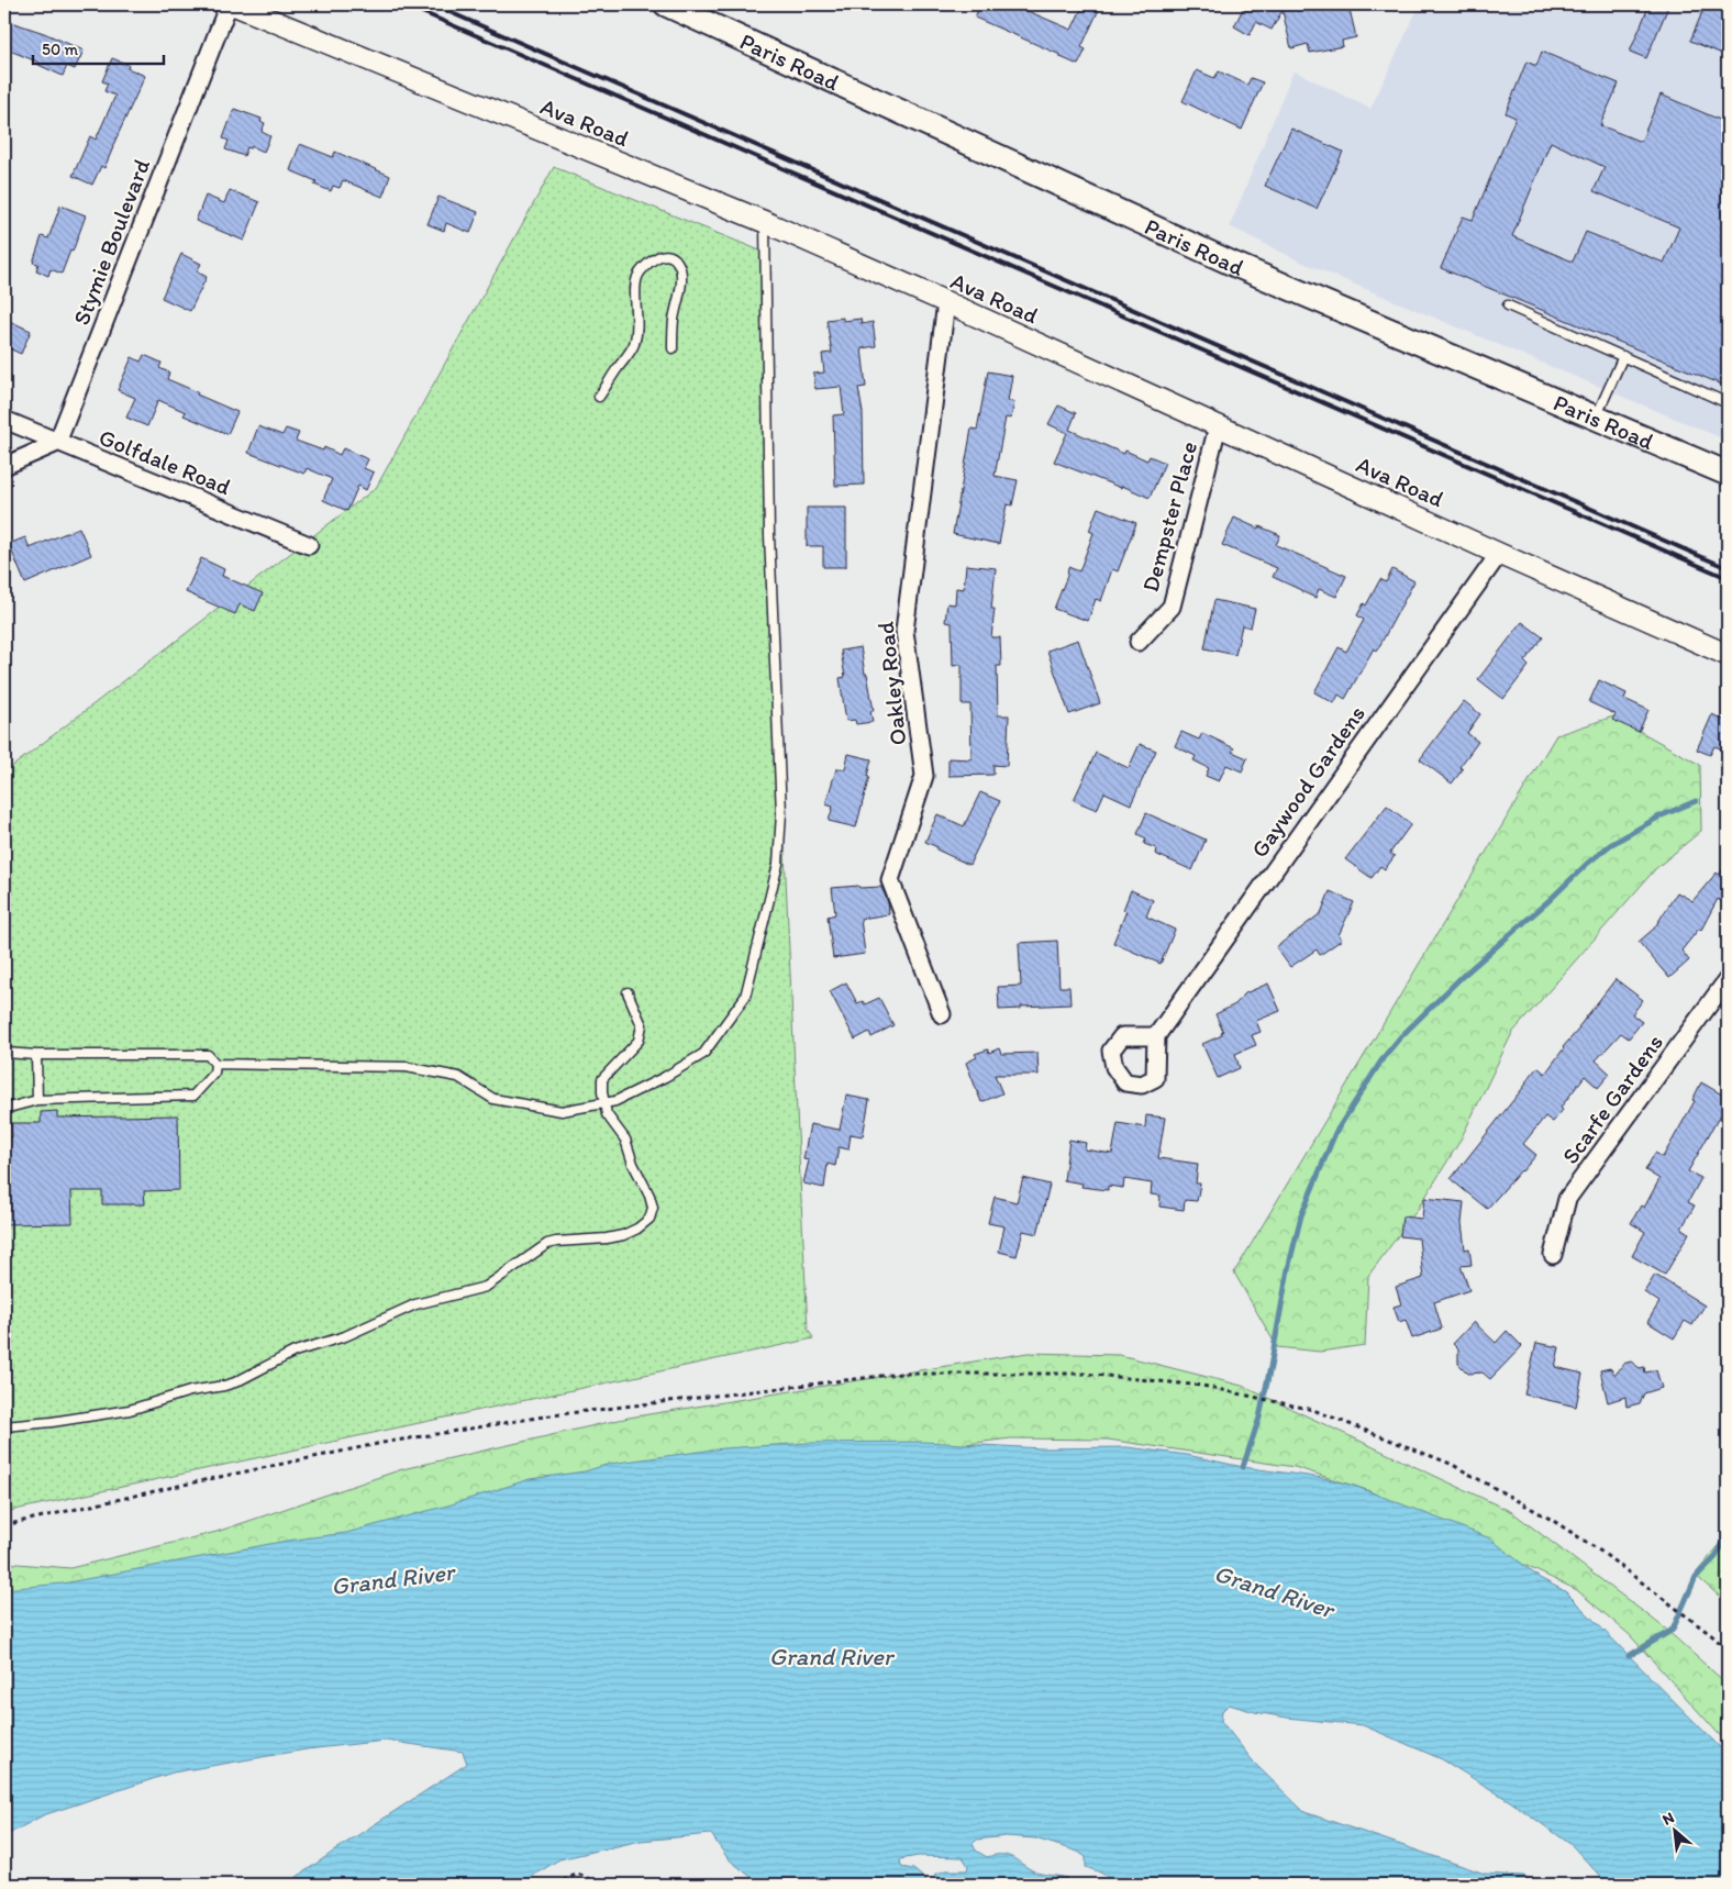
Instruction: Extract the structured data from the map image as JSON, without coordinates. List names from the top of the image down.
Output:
{
  "streets": {
    "main road": ["Paris Road"],
    "street": [
      "Ava Road",
      "Stymie Boulevard",
      "Golfdale Road",
      "Dempster Place",
      "Oakley Road",
      "Gaywood Gardens",
      "Scarfe Gardens"
    ]
  },
  "crossings": [
    ["Ava Road", "Stymie Boulevard"],
    ["Ava Road", "Dempster Place"],
    ["Ava Road", "Oakley Road"],
    ["Ava Road", "Gaywood Gardens"],
    ["Stymie Boulevard", "Golfdale Road"]
  ],
  "water": ["Grand River"],
  "scale_bar": "50 m",
  "north": "top left"
}
